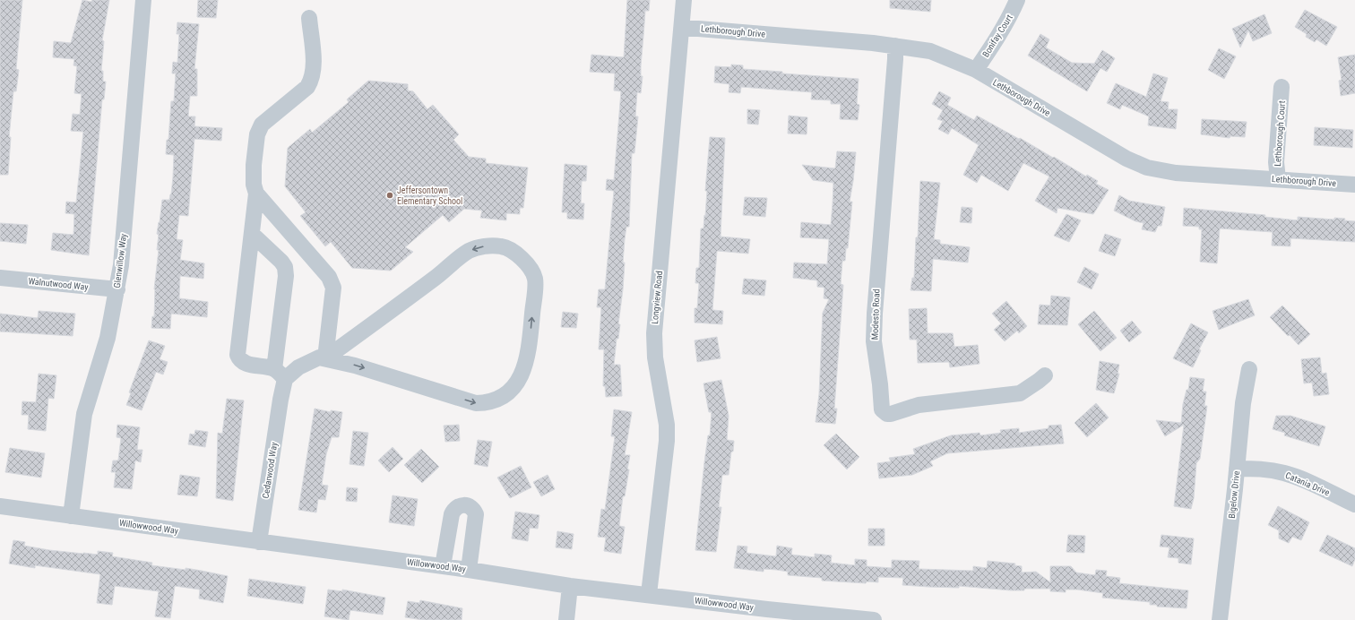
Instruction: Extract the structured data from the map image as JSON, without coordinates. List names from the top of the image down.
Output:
{
  "streets": {
    "street": [
      "Lethborough Drive",
      "Bonifay Court",
      "Lethborough Court",
      "Glenwillow Way",
      "Walnutwood Way",
      "Longview Road",
      "Modesto Road",
      "Cedarwood Way",
      "Catania Drive",
      "Bigelow Drive",
      "Willowwood Way"
    ]
  },
  "crossings": [
    ["Lethborough Drive", "Bonifay Court"],
    ["Lethborough Drive", "Lethborough Court"],
    ["Lethborough Drive", "Longview Road"],
    ["Lethborough Drive", "Modesto Road"],
    ["Glenwillow Way", "Walnutwood Way"],
    ["Glenwillow Way", "Willowwood Way"],
    ["Longview Road", "Willowwood Way"],
    ["Cedarwood Way", "Willowwood Way"],
    ["Catania Drive", "Bigelow Drive"]
  ],
  "places": ["Jeffersontown Elementary School"]
}
